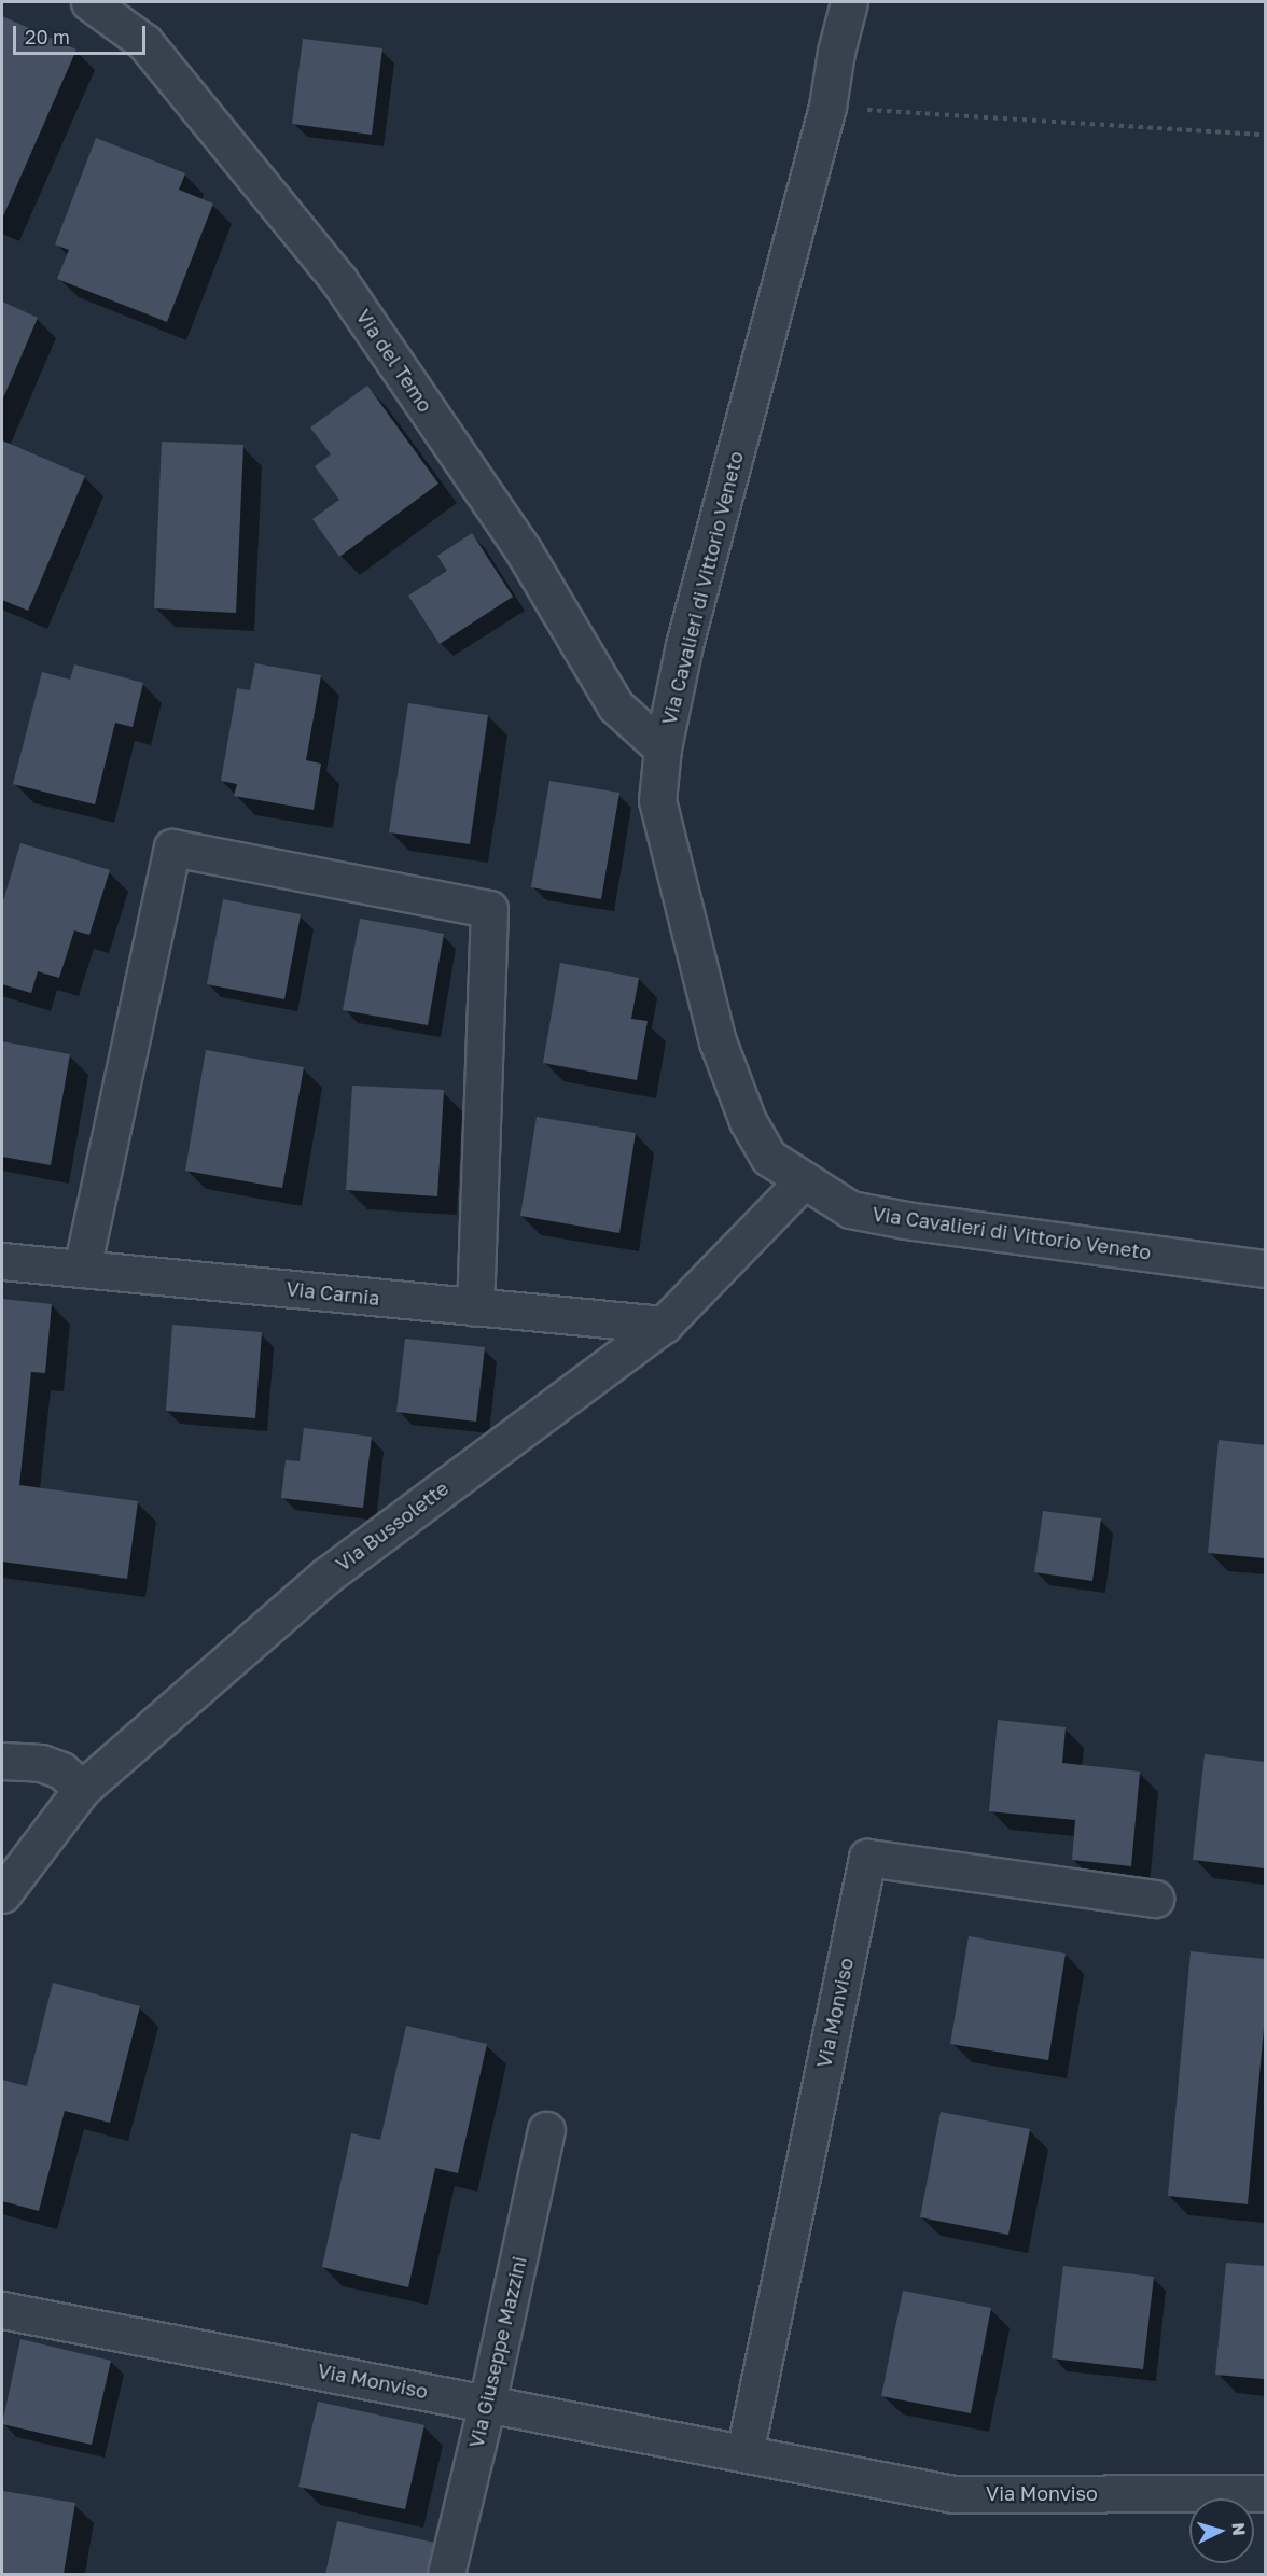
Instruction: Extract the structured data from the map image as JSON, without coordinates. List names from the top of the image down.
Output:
{
  "streets": {
    "street": [
      "Via del Temo",
      "Via Cavalieri di Vittorio Veneto",
      "Via Carnia",
      "Via Bussolette",
      "Via Monviso",
      "Via Giuseppe Mazzini"
    ]
  },
  "crossings": [
    ["Via del Temo", "Via Cavalieri di Vittorio Veneto"],
    ["Via Cavalieri di Vittorio Veneto", "Via Bussolette"],
    ["Via Carnia", "Via Bussolette"],
    ["Via Monviso", "Via Giuseppe Mazzini"]
  ],
  "scale_bar": "20 m",
  "north": "right"
}
